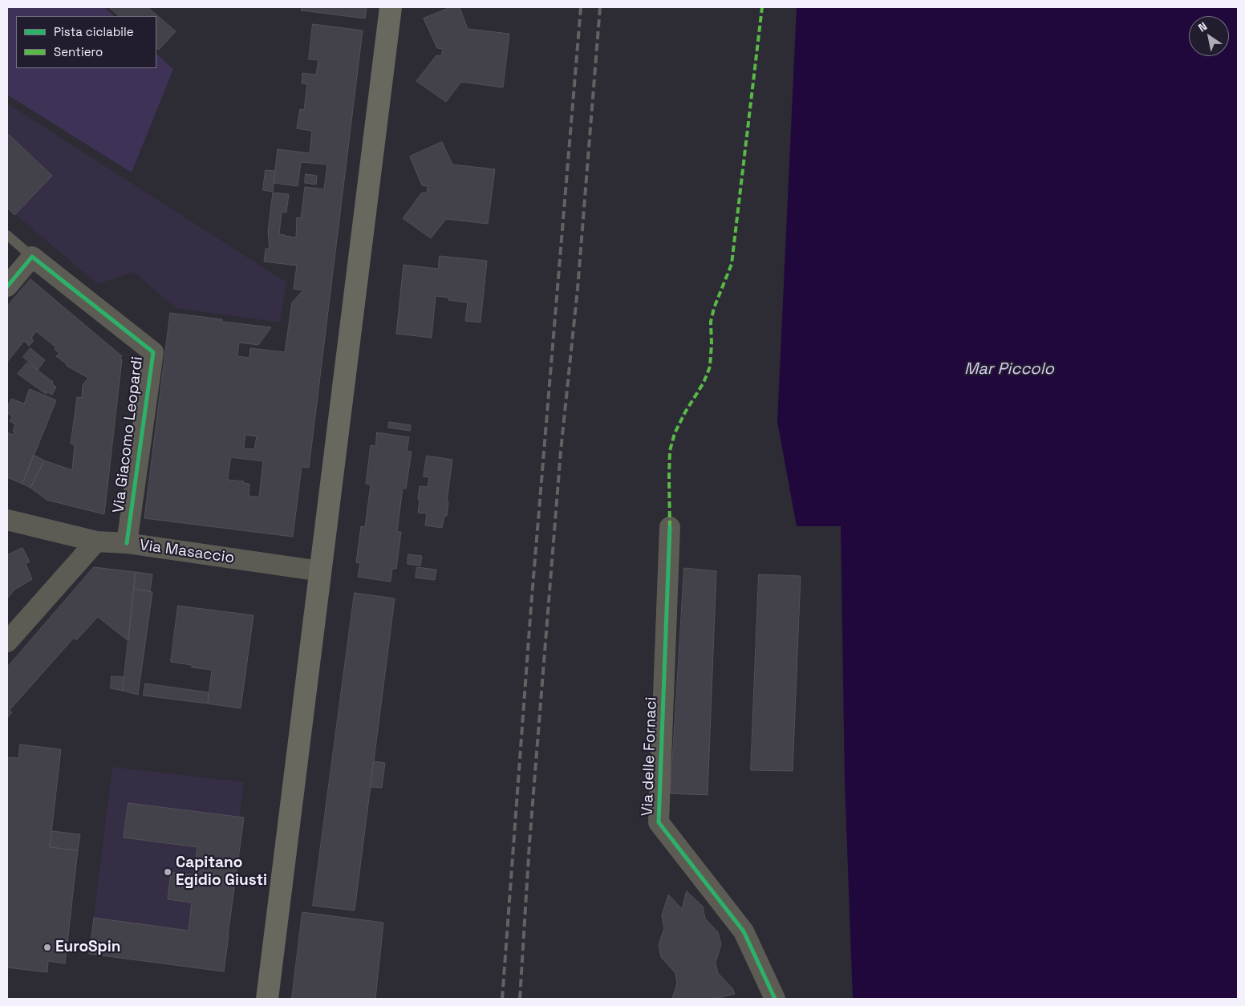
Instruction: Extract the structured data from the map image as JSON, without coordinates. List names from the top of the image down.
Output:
{
  "streets": {
    "street": ["Via Giacomo Leopardi", "Via Masaccio", "Via delle Fornaci"]
  },
  "crossings": [
    ["Via Giacomo Leopardi", "Via Masaccio"]
  ],
  "water": ["Mar Piccolo"],
  "places": ["Capitano Egidio Giusti", "EuroSpin"],
  "legend": ["Pista ciclabile", "Sentiero"],
  "north": "top left"
}
